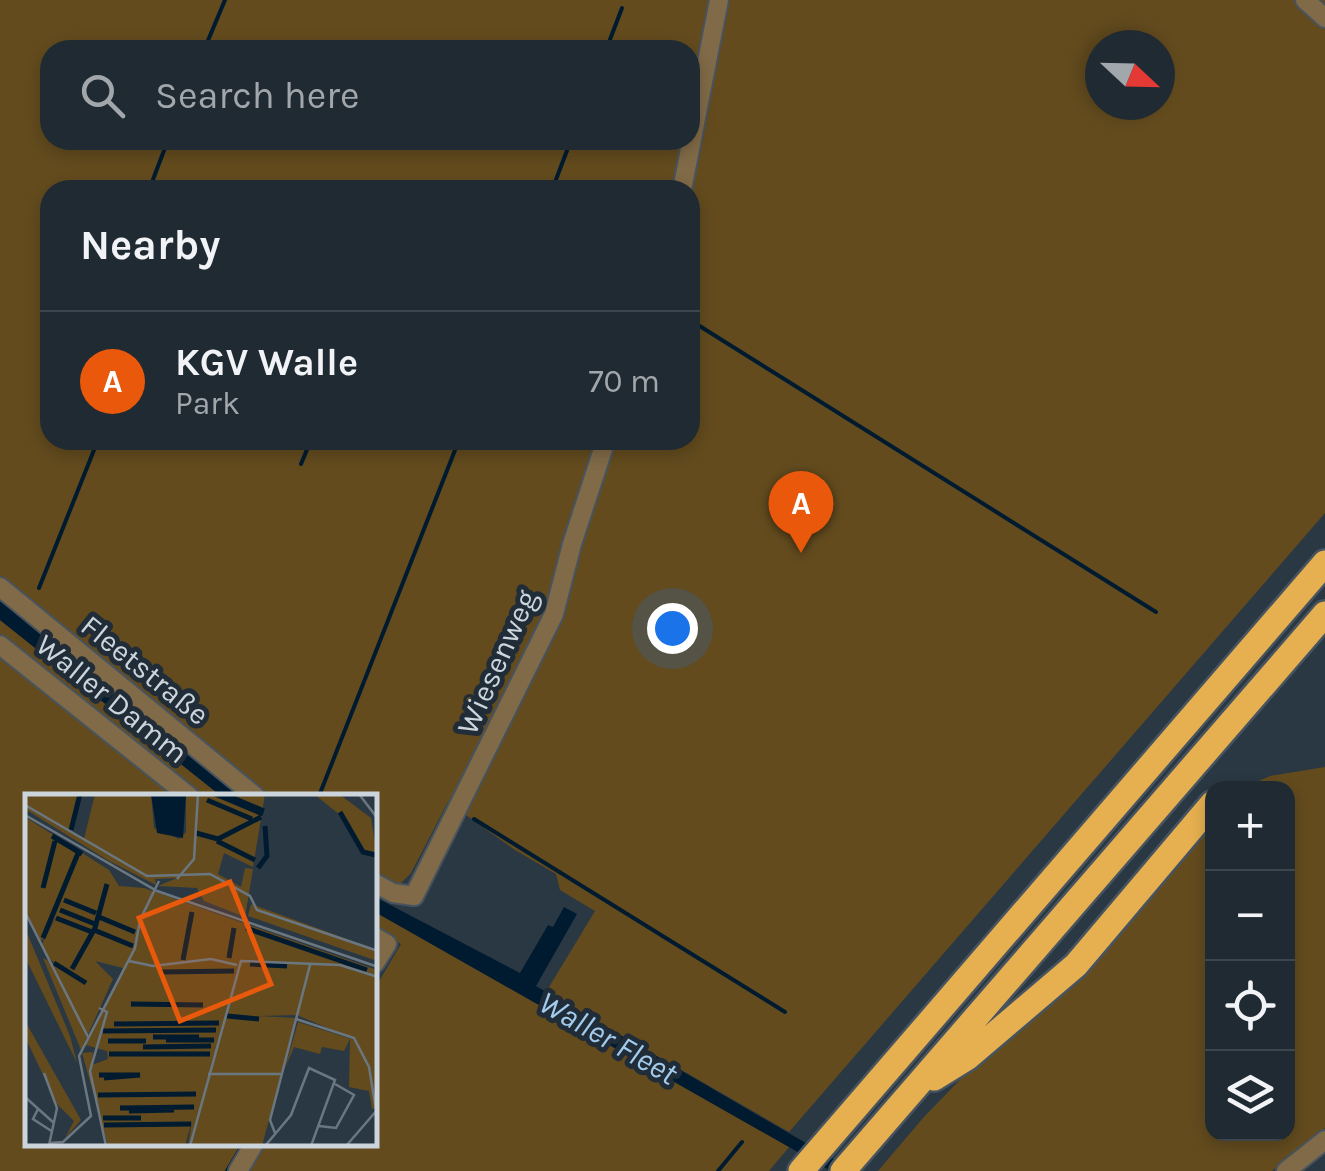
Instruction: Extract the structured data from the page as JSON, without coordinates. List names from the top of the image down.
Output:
{
  "streets": {
    "street": ["Wiesenweg", "Fleetstraße", "Waller Damm"]
  },
  "water": ["Waller Fleet"],
  "north": "right",
  "page": {
    "search": "Search here",
    "heading": "Nearby",
    "list": [
      {
        "mark": "A",
        "name": "KGV Walle",
        "note": "Park",
        "value": "70 m"
      }
    ],
    "pins": "A",
    "map_buttons": ["+", "−"]
  }
}
